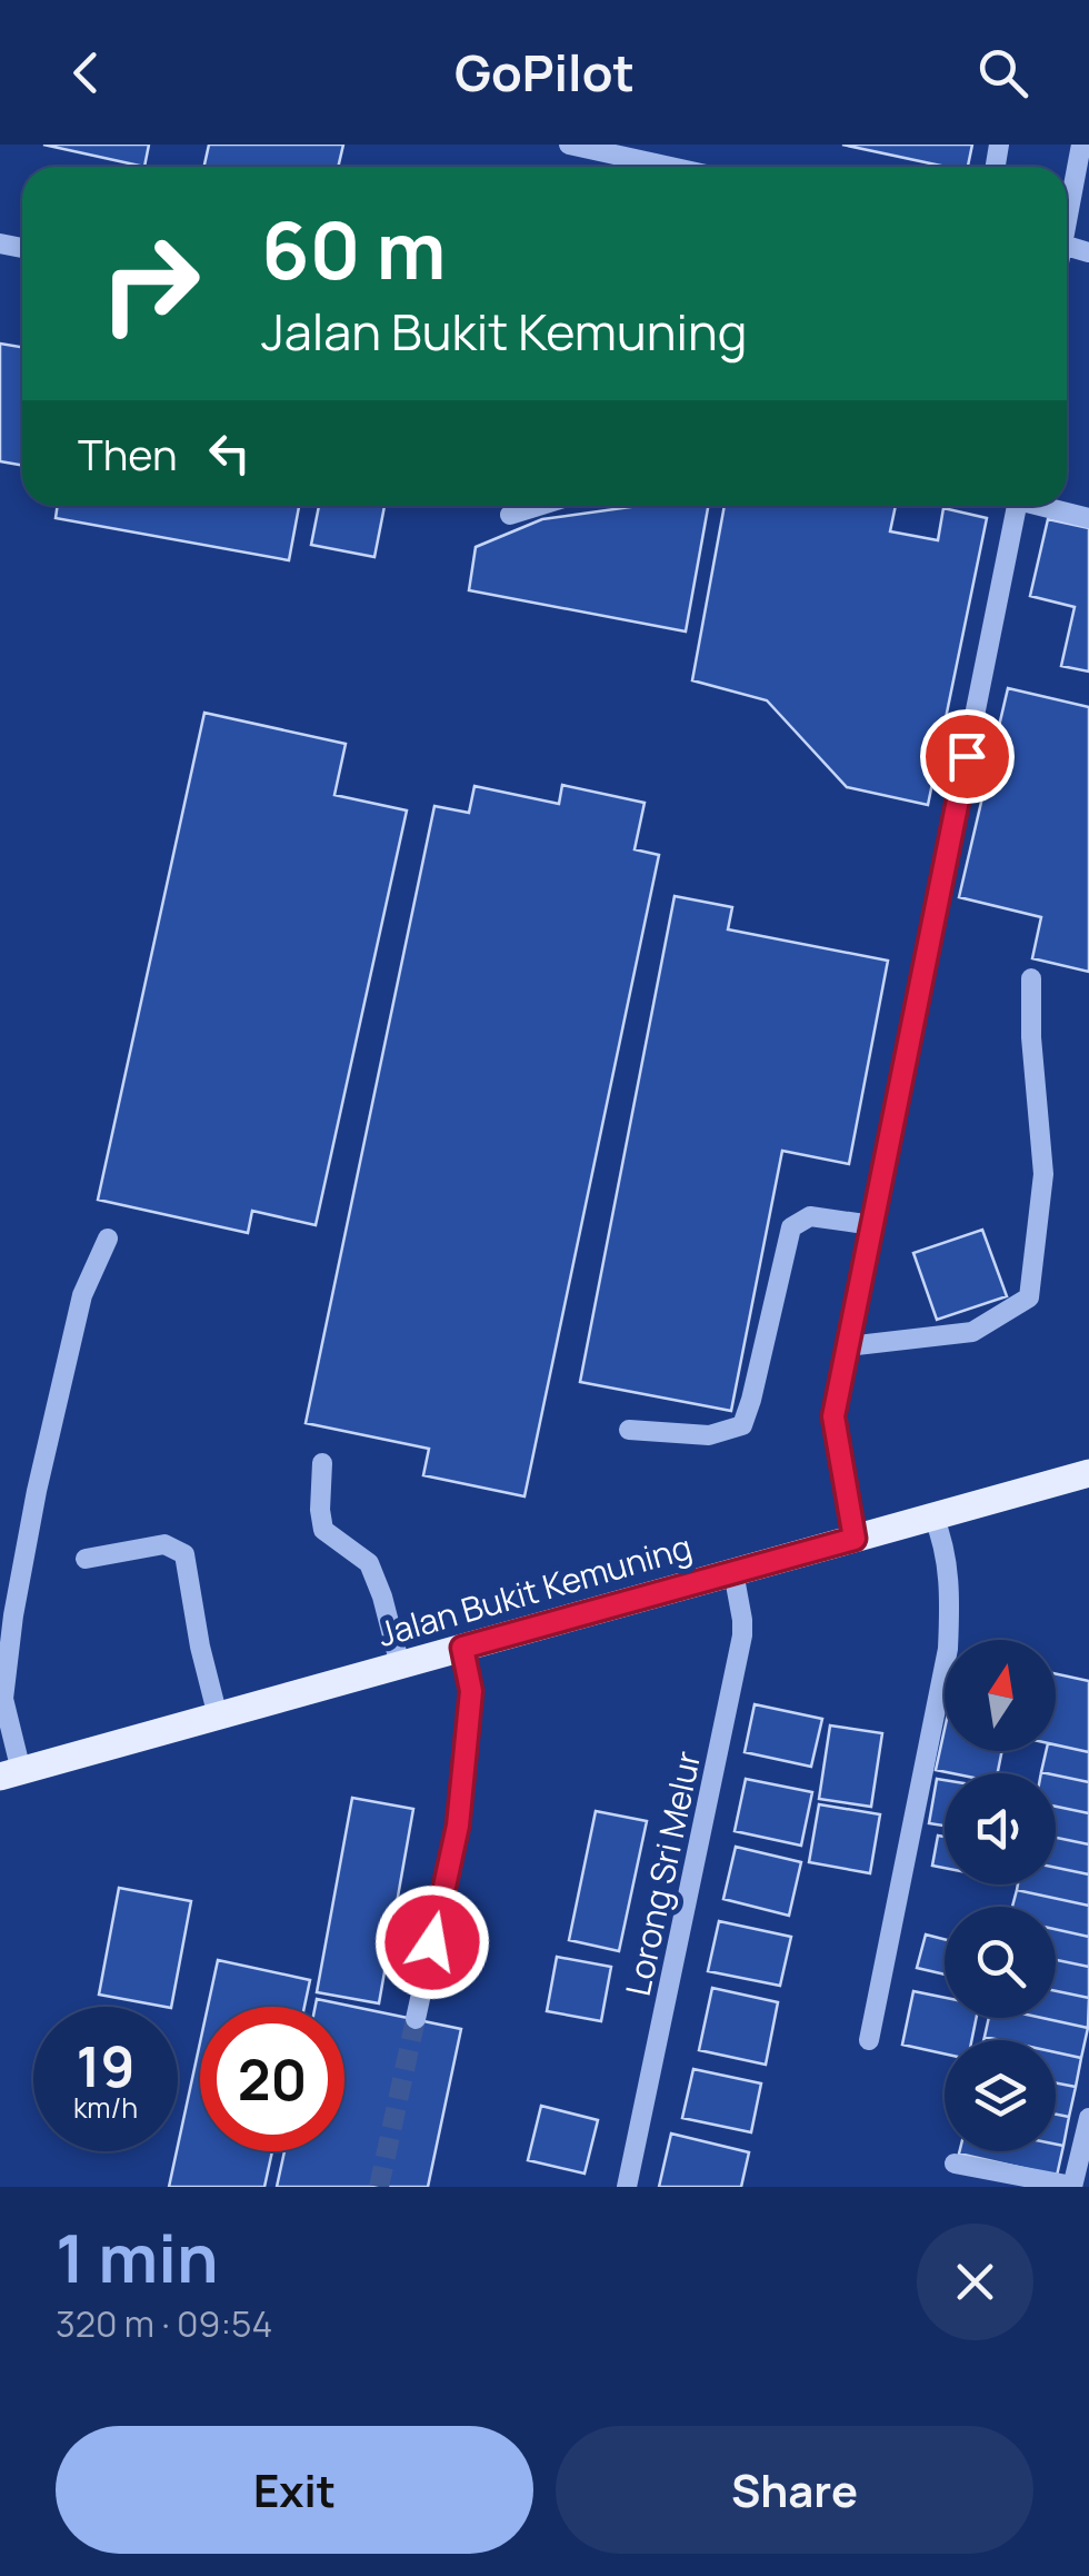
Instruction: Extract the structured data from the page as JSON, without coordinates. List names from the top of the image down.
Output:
{
  "streets": {
    "main road": ["Jalan Bukit Kemuning"],
    "street": ["Lorong Sri Melur"]
  },
  "crossings": [
    ["Jalan Bukit Kemuning", "Lorong Sri Melur"]
  ],
  "north": "top",
  "page": {
    "header": "GoPilot",
    "turn": ["60 m", "Jalan Bukit Kemuning"],
    "then": "Then",
    "speed": "19 km/h",
    "limit": "20",
    "heading": ["1 min", "320 m · 09:54"],
    "buttons": ["Exit", "Share"]
  }
}
